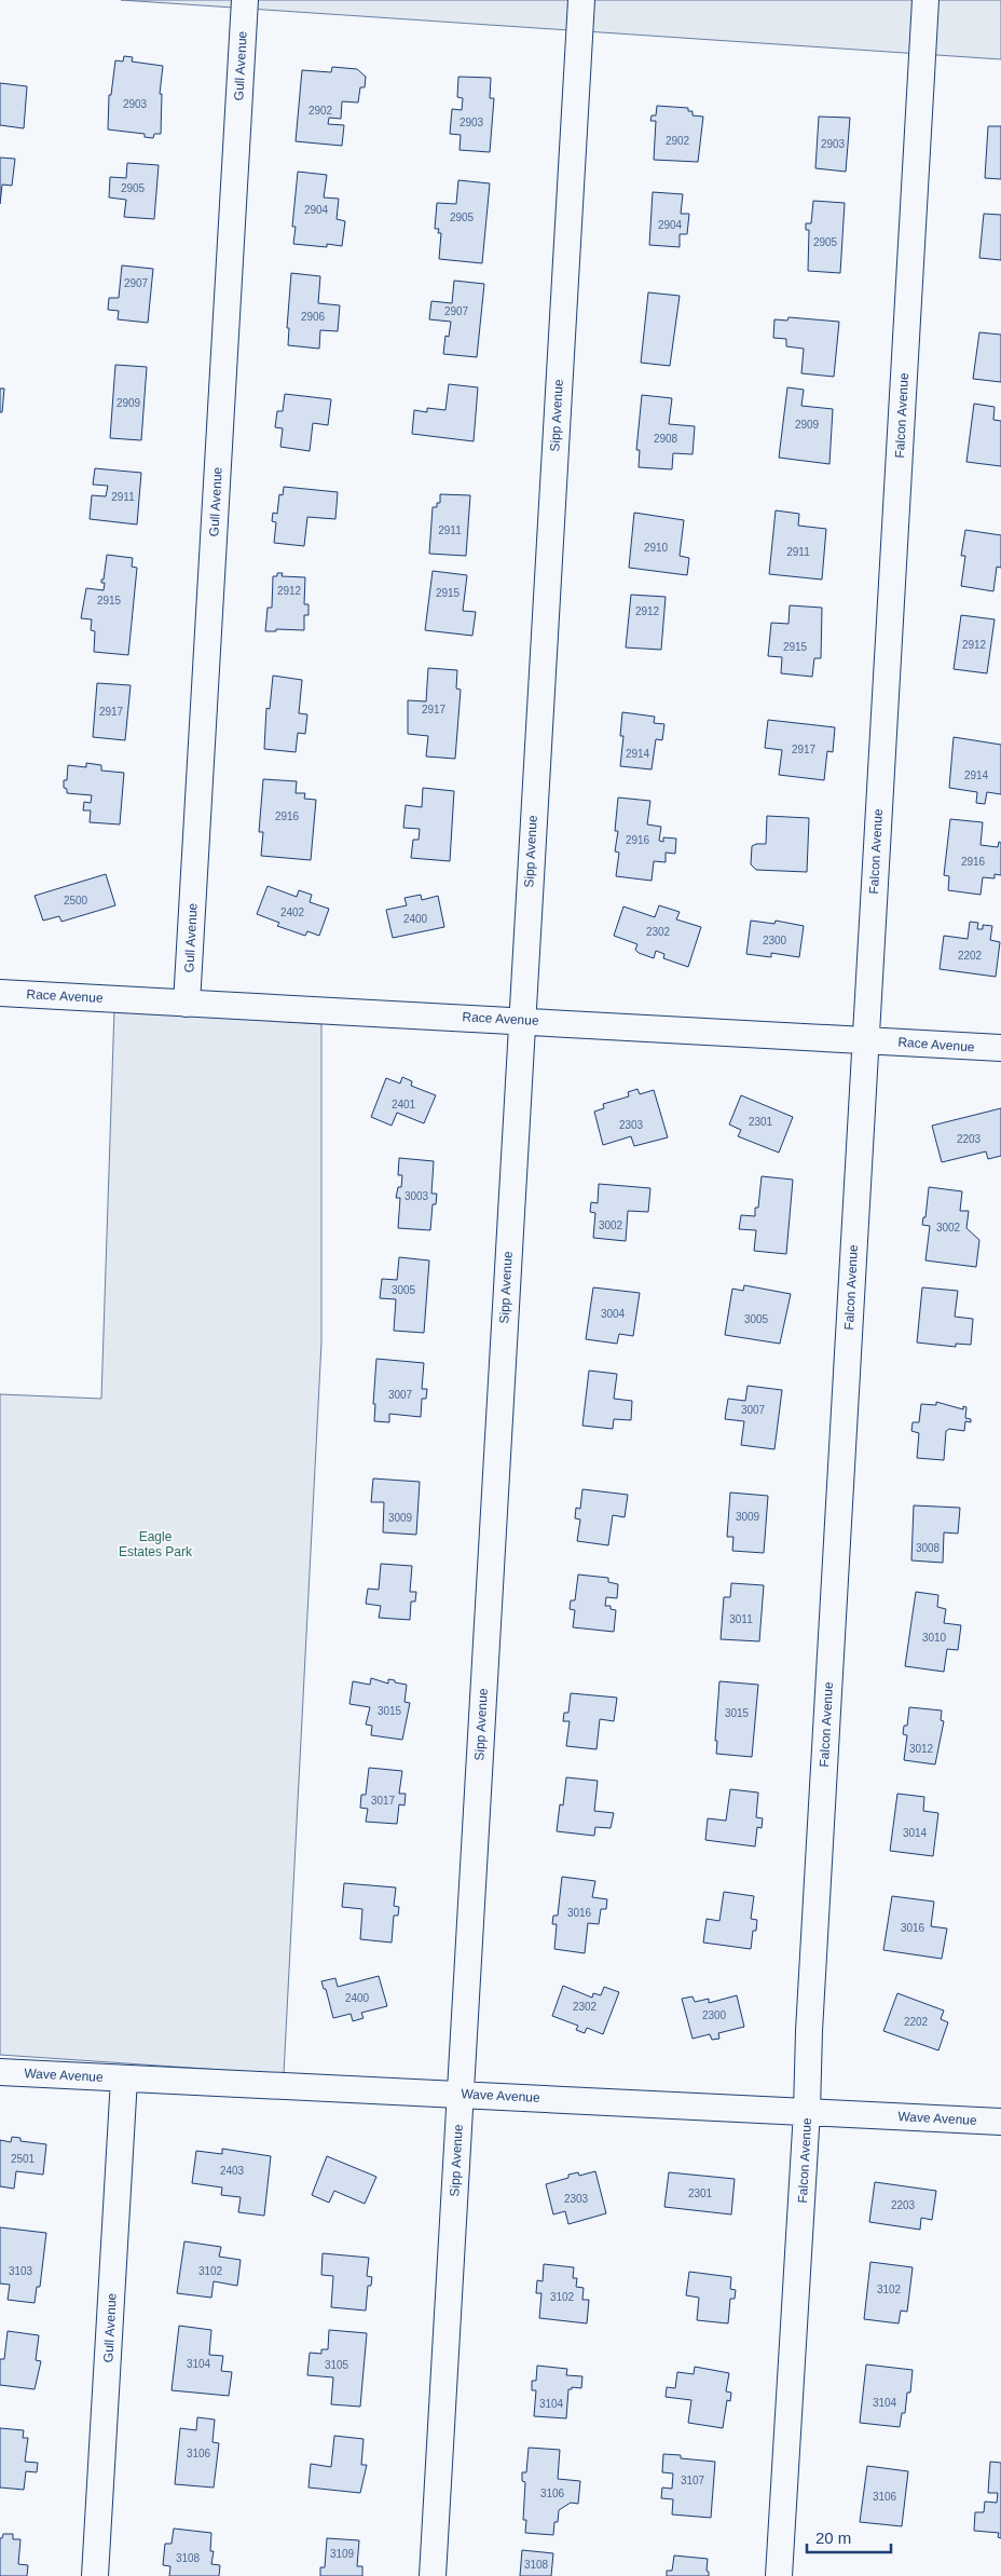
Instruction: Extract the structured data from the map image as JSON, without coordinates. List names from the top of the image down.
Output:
{
  "streets": {
    "street": [
      "Gull Avenue",
      "Sipp Avenue",
      "Falcon Avenue",
      "Race Avenue",
      "Wave Avenue"
    ]
  },
  "crossings": [
    ["Gull Avenue", "Race Avenue"],
    ["Gull Avenue", "Wave Avenue"],
    ["Sipp Avenue", "Race Avenue"],
    ["Sipp Avenue", "Wave Avenue"],
    ["Falcon Avenue", "Race Avenue"],
    ["Falcon Avenue", "Wave Avenue"]
  ],
  "parks": ["Eagle Estates Park"],
  "house_numbers": [
    "2903",
    "2902",
    "2903",
    "2902",
    "2903",
    "2905",
    "2904",
    "2905",
    "2904",
    "2905",
    "2907",
    "2907",
    "2906",
    "2909",
    "2909",
    "2908",
    "2911",
    "2911",
    "2910",
    "2911",
    "2912",
    "2915",
    "2915",
    "2912",
    "2912",
    "2915",
    "2917",
    "2917",
    "2917",
    "2914",
    "2914",
    "2916",
    "2916",
    "2916",
    "2500",
    "2402",
    "2400",
    "2302",
    "2300",
    "2202",
    "2401",
    "2301",
    "2303",
    "2203",
    "3003",
    "3002",
    "3002",
    "3005",
    "3004",
    "3005",
    "3007",
    "3007",
    "3009",
    "3009",
    "3008",
    "3011",
    "3010",
    "3015",
    "3015",
    "3012",
    "3017",
    "3014",
    "3016",
    "3016",
    "2400",
    "2302",
    "2300",
    "2202",
    "2501",
    "2403",
    "2301",
    "2303",
    "2203",
    "3103",
    "3102",
    "3102",
    "3102",
    "3104",
    "3105",
    "3104",
    "3104",
    "3106",
    "3107",
    "3106",
    "3106",
    "3109",
    "3108",
    "3108"
  ],
  "scale_bar": "20 m"
}
